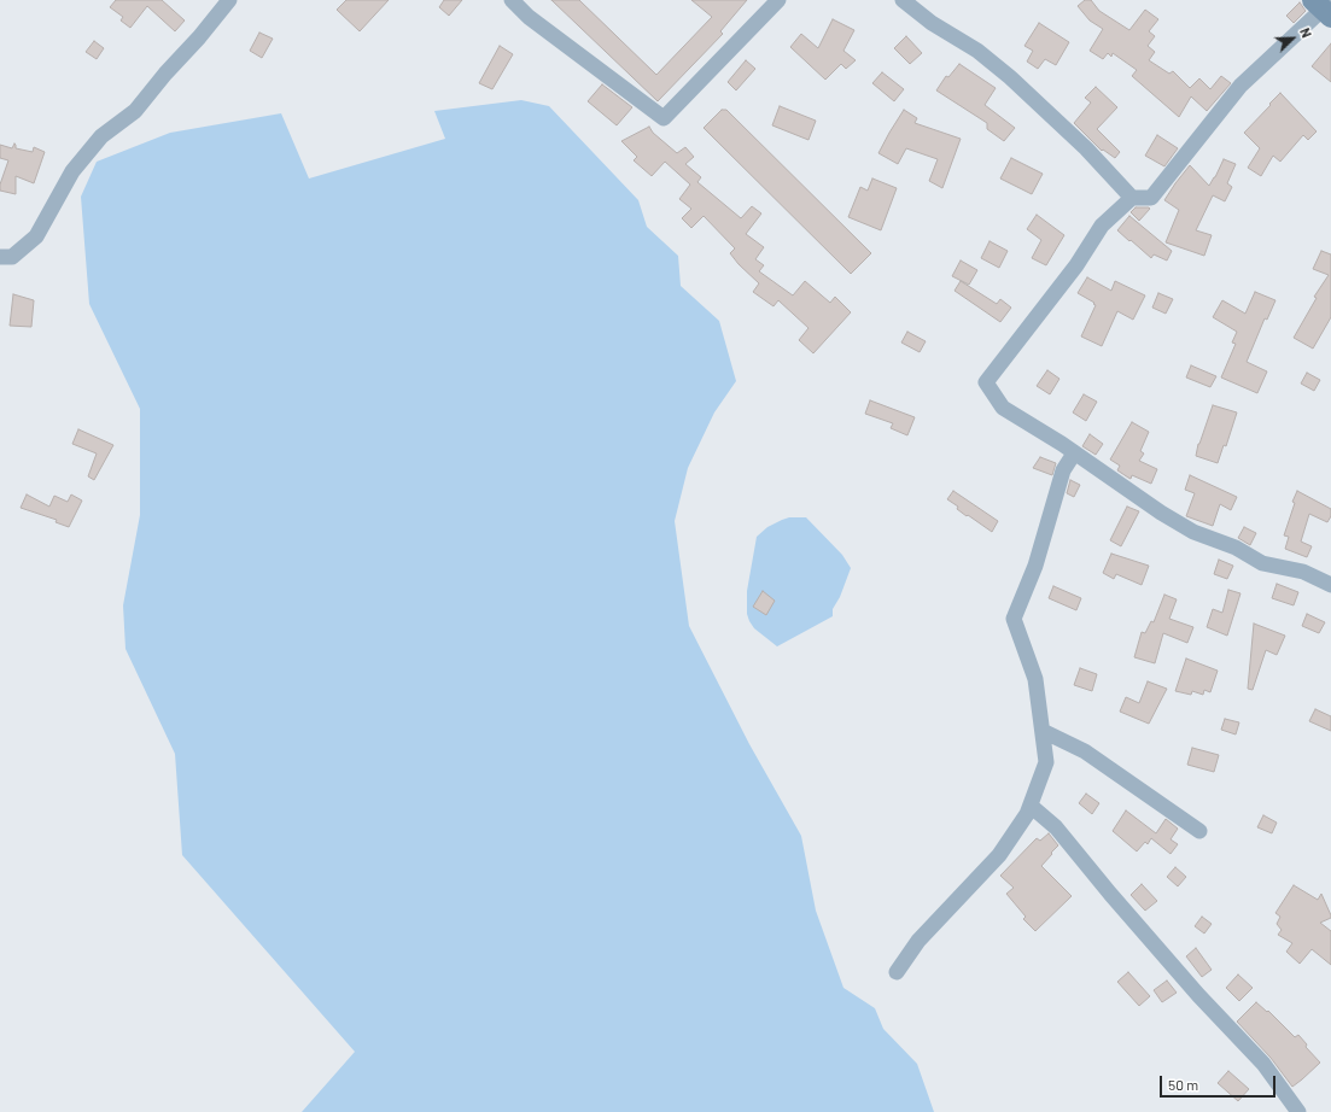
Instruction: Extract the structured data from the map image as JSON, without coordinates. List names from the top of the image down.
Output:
{
  "scale_bar": "50 m",
  "north": "top right"
}
